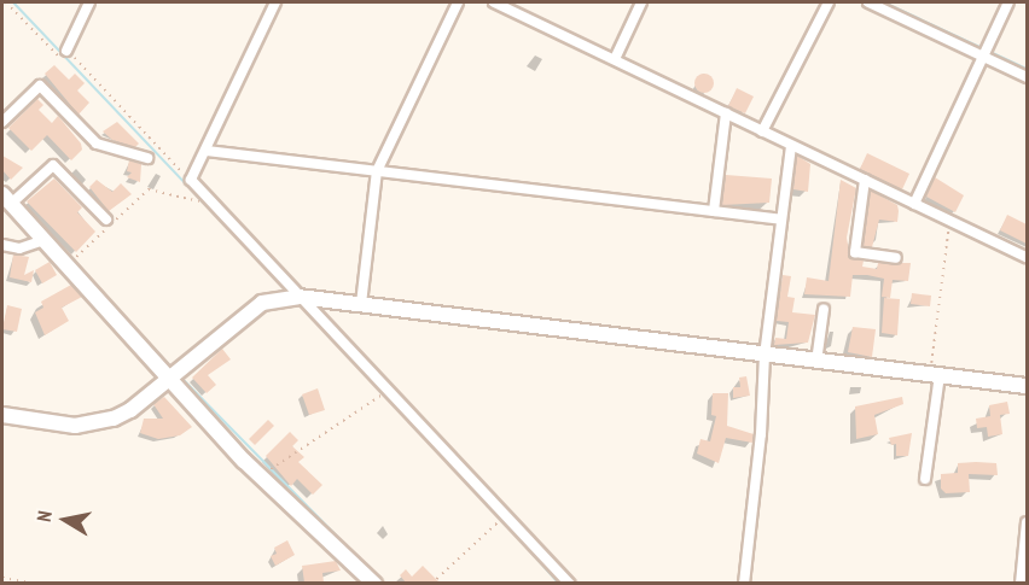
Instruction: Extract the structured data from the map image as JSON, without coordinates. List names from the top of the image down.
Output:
{
  "north": "left"
}
